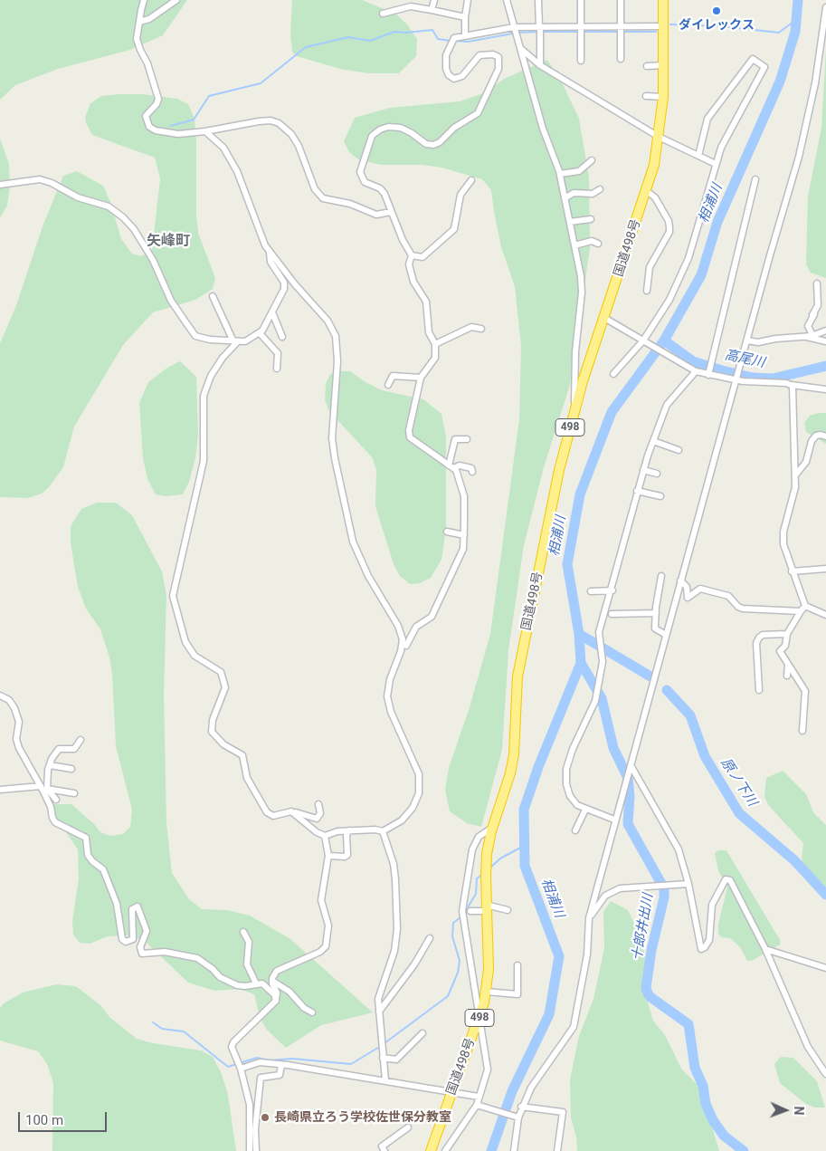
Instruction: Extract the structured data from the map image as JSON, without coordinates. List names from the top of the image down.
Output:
{
  "streets": {
    "highway": ["国道498号", "498"]
  },
  "districts": ["矢峰町"],
  "water": [
    "相浦川",
    "高尾川",
    "原ノ下川",
    "十郎井出川"
  ],
  "places": ["ダイレックス", "長崎県立ろう学校佐世保分教室"],
  "scale_bar": "100 m",
  "north": "right"
}
